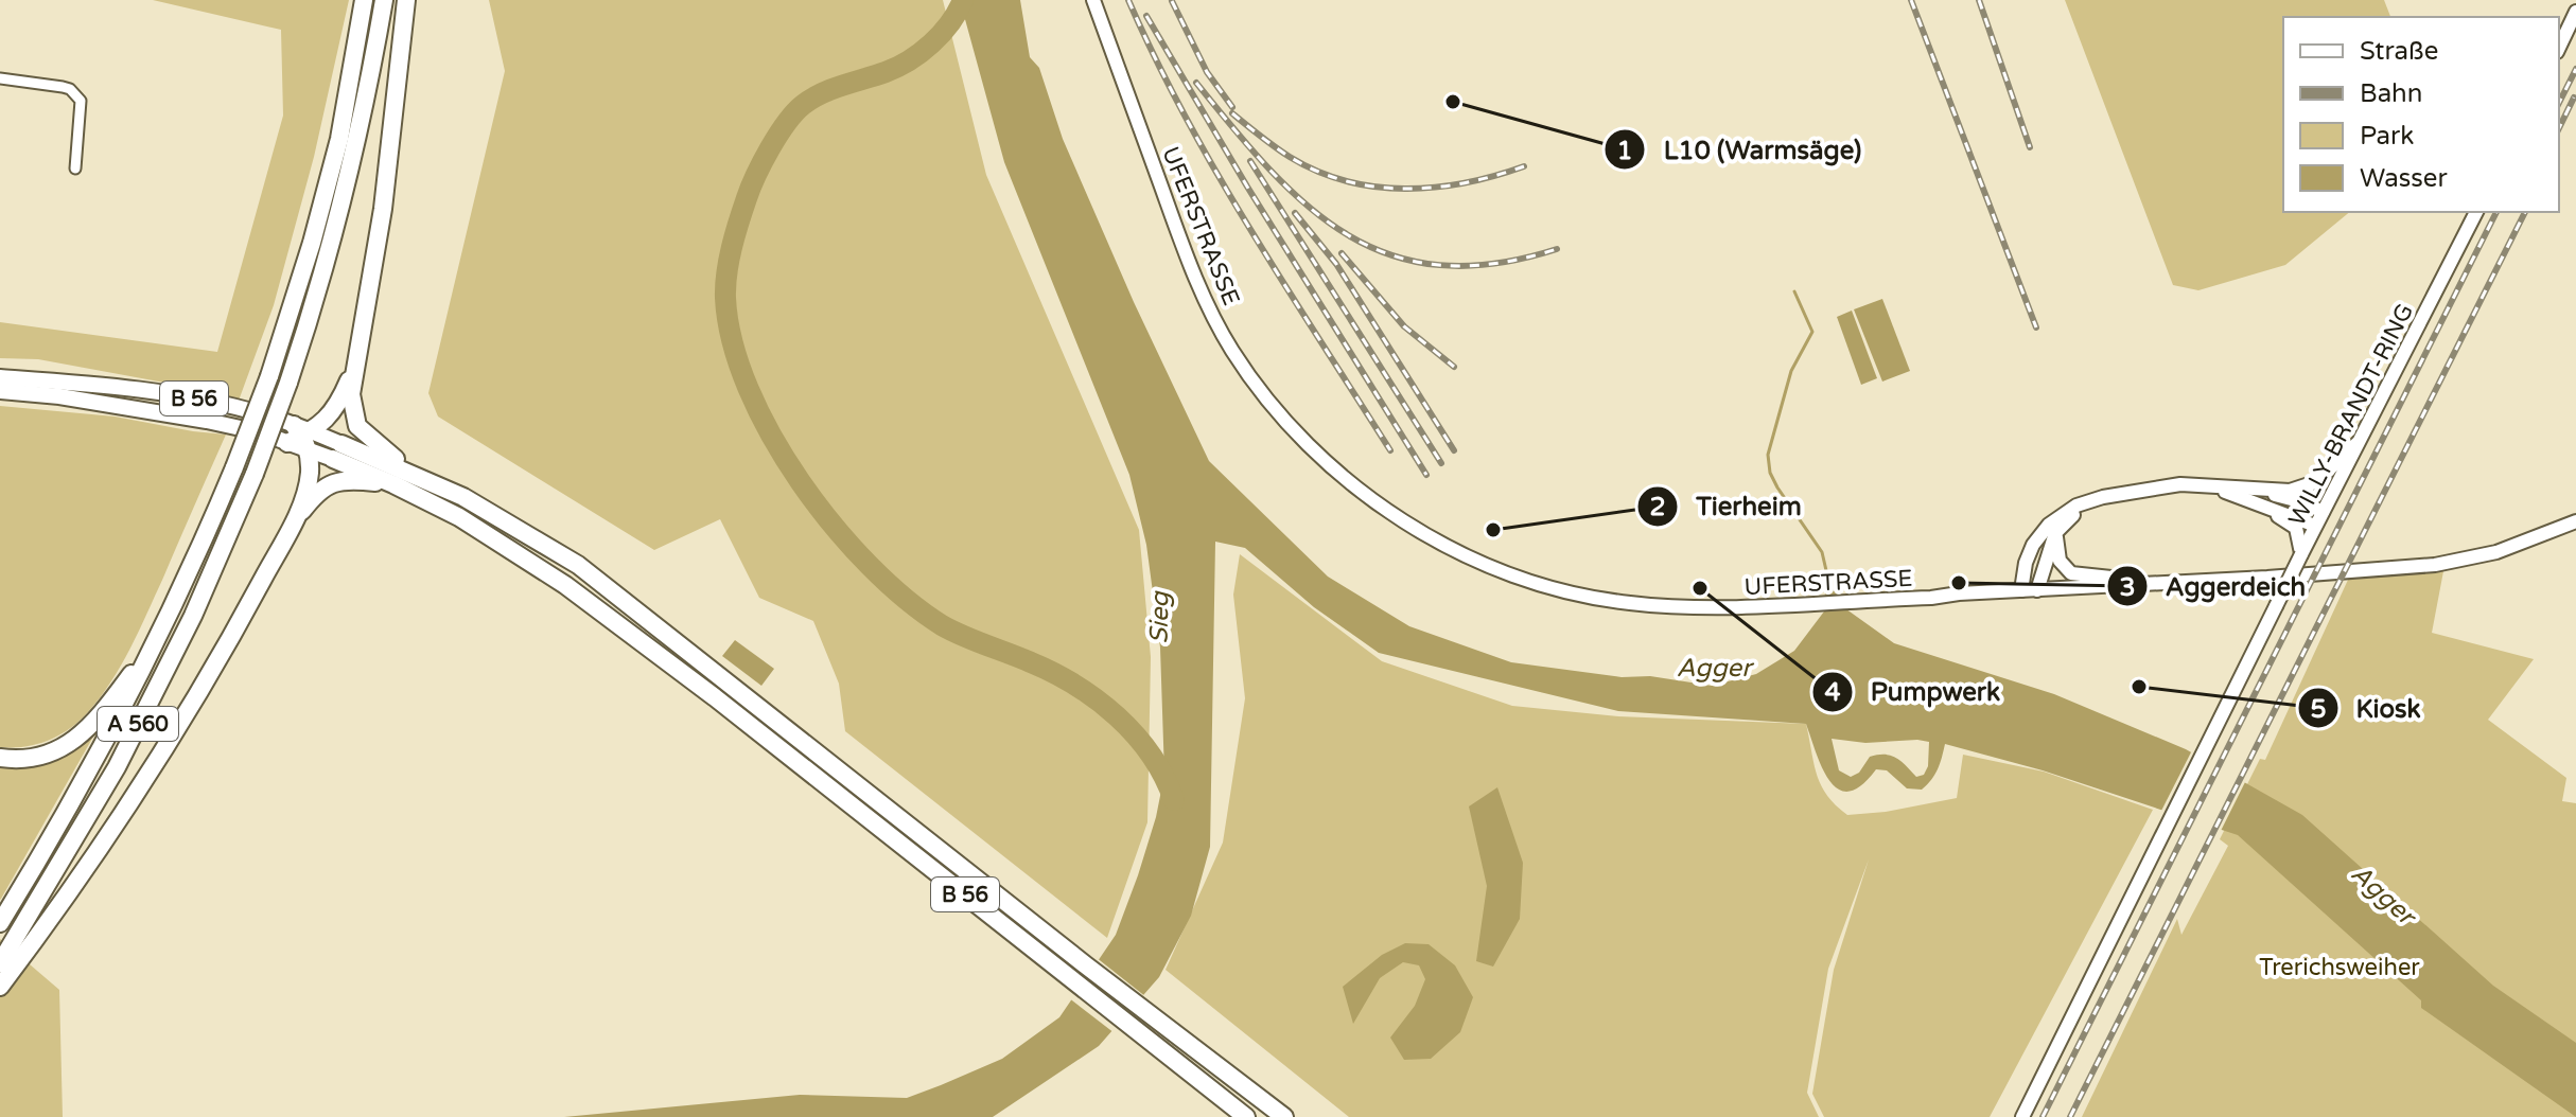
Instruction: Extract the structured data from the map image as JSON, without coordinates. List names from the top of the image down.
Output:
{
  "streets": {
    "highway": ["B 56", "A 560"],
    "street": ["UFERSTRASSE", "WILLY-BRANDT-RING"]
  },
  "water": ["Sieg", "Agger"],
  "parks": ["Trerichsweiher"],
  "places": [
    "L10 (Warmsäge)",
    "Tierheim",
    "Aggerdeich",
    "Pumpwerk",
    "Kiosk"
  ],
  "legend": [
    "Straße",
    "Bahn",
    "Park",
    "Wasser"
  ]
}
